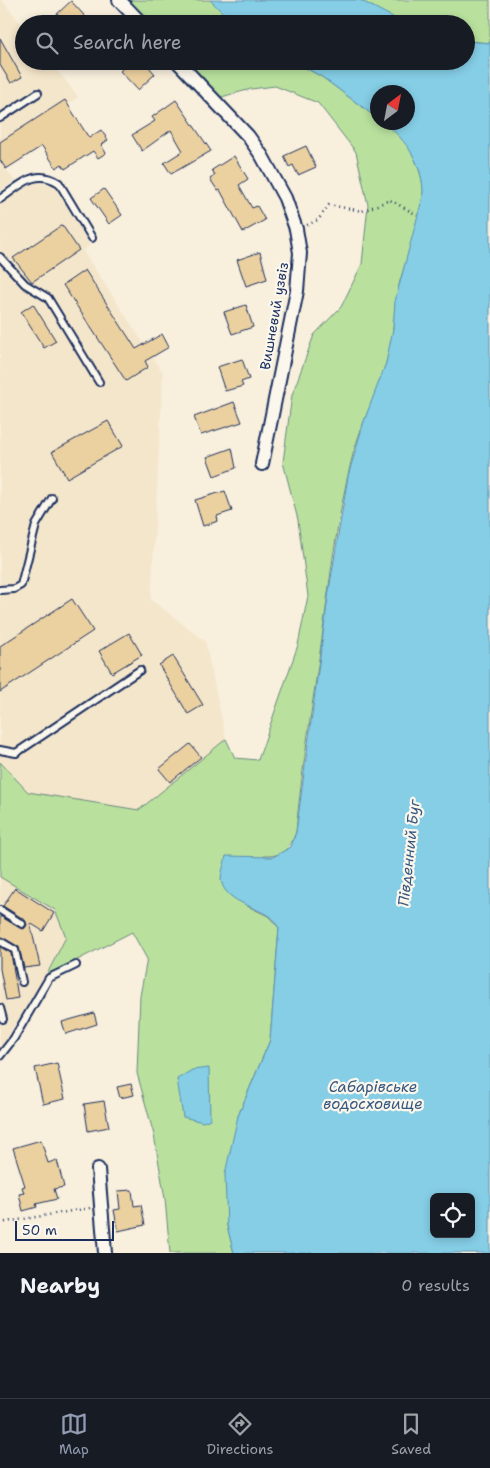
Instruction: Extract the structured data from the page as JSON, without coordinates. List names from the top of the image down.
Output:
{
  "streets": {
    "street": ["Вишневий узвіз"]
  },
  "water": ["Південний Буг", "Сабарівське водосховище"],
  "scale_bar": "50 m",
  "north": "top right",
  "page": {
    "search": "Search here",
    "scale": "50 m",
    "heading": ["Nearby", "0 results"],
    "nav": ["Map", "Directions", "Saved"]
  }
}
